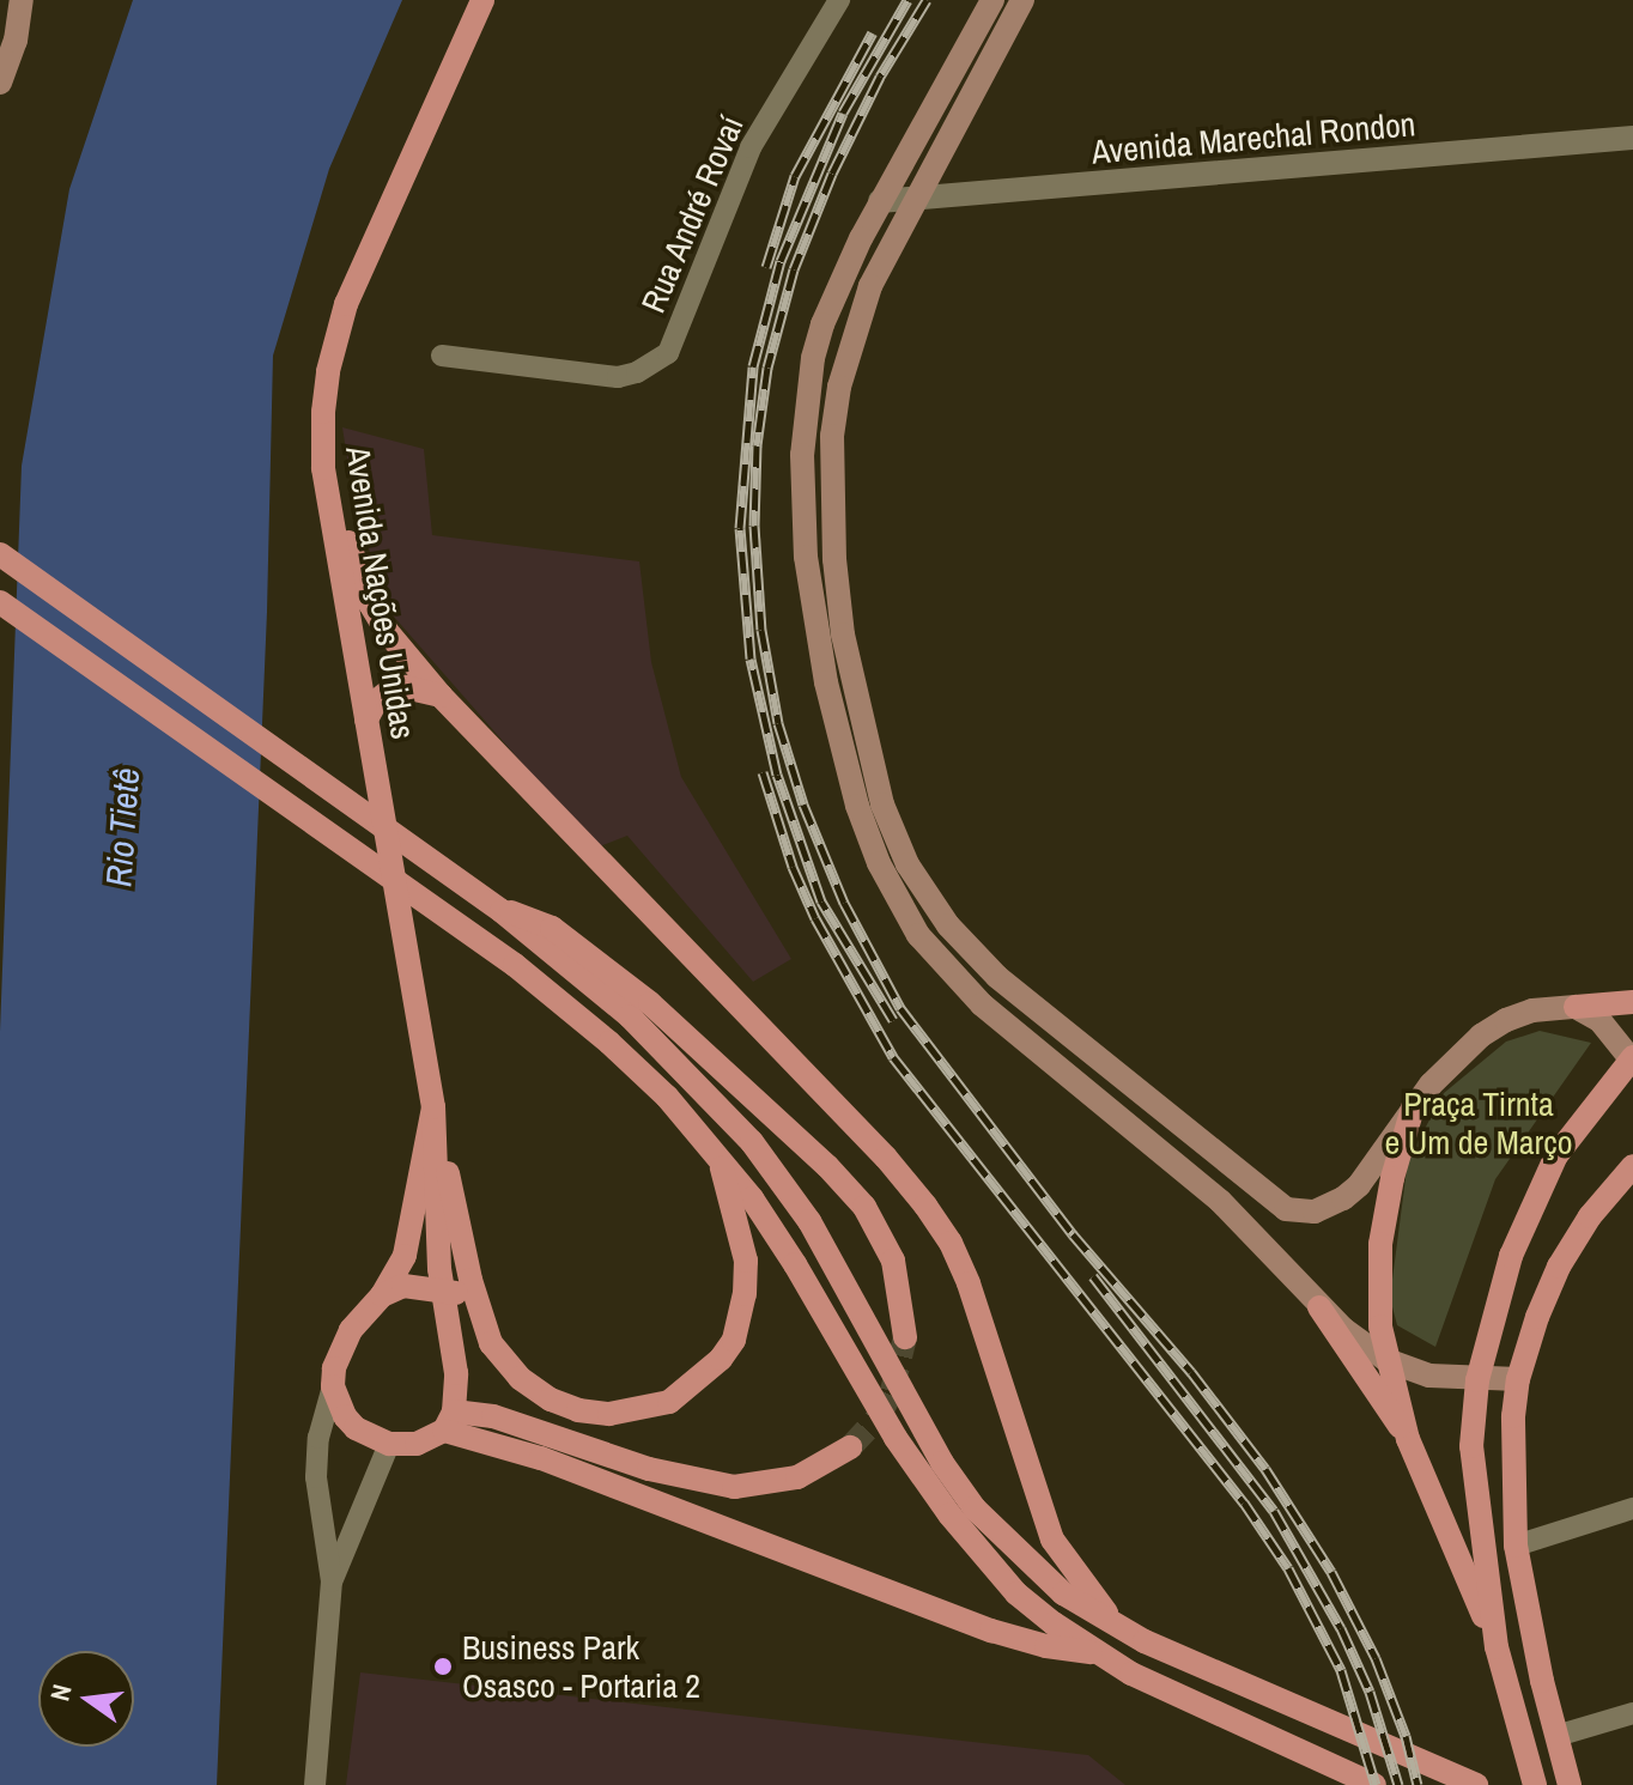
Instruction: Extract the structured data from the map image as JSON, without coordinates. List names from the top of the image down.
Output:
{
  "streets": {
    "main road": ["Avenida Nações Unidas"],
    "street": ["Avenida Marechal Rondon", "Rua André Rovaí"]
  },
  "water": ["Rio Tietê"],
  "parks": ["Praça Tirnta e Um de Março"],
  "places": ["Business Park Osasco - Portaria 2"],
  "north": "left"
}
